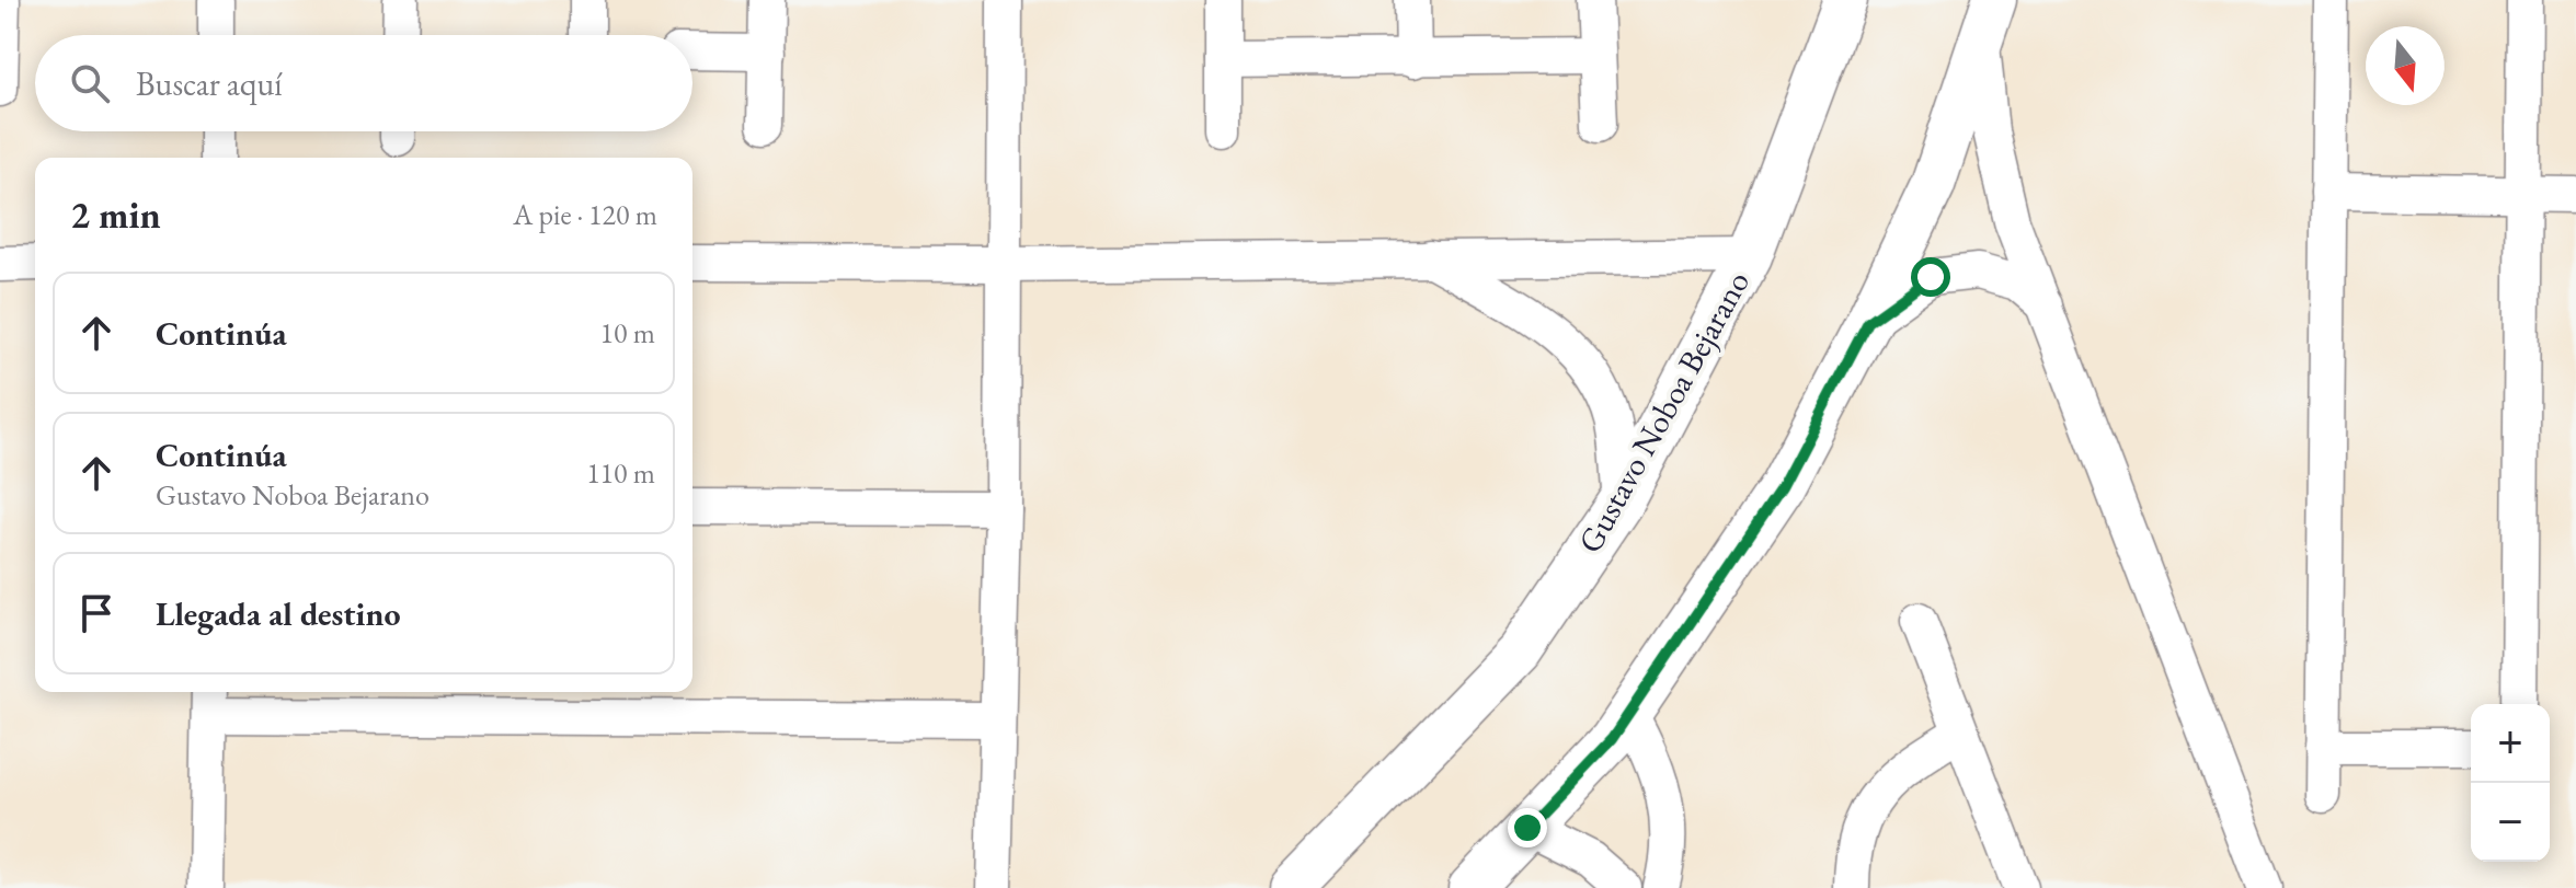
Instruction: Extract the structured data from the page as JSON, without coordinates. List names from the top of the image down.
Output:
{
  "streets": {
    "street": ["Gustavo Noboa Bejarano"]
  },
  "north": "bottom",
  "page": {
    "search": "Buscar aquí",
    "heading": ["2 min", "A pie · 120 m"],
    "list": [
      ["Continúa", "10 m"],
      ["Continúa", "Gustavo Noboa Bejarano", "110 m"],
      "Llegada al destino"
    ],
    "map_buttons": ["+", "−"]
  }
}
